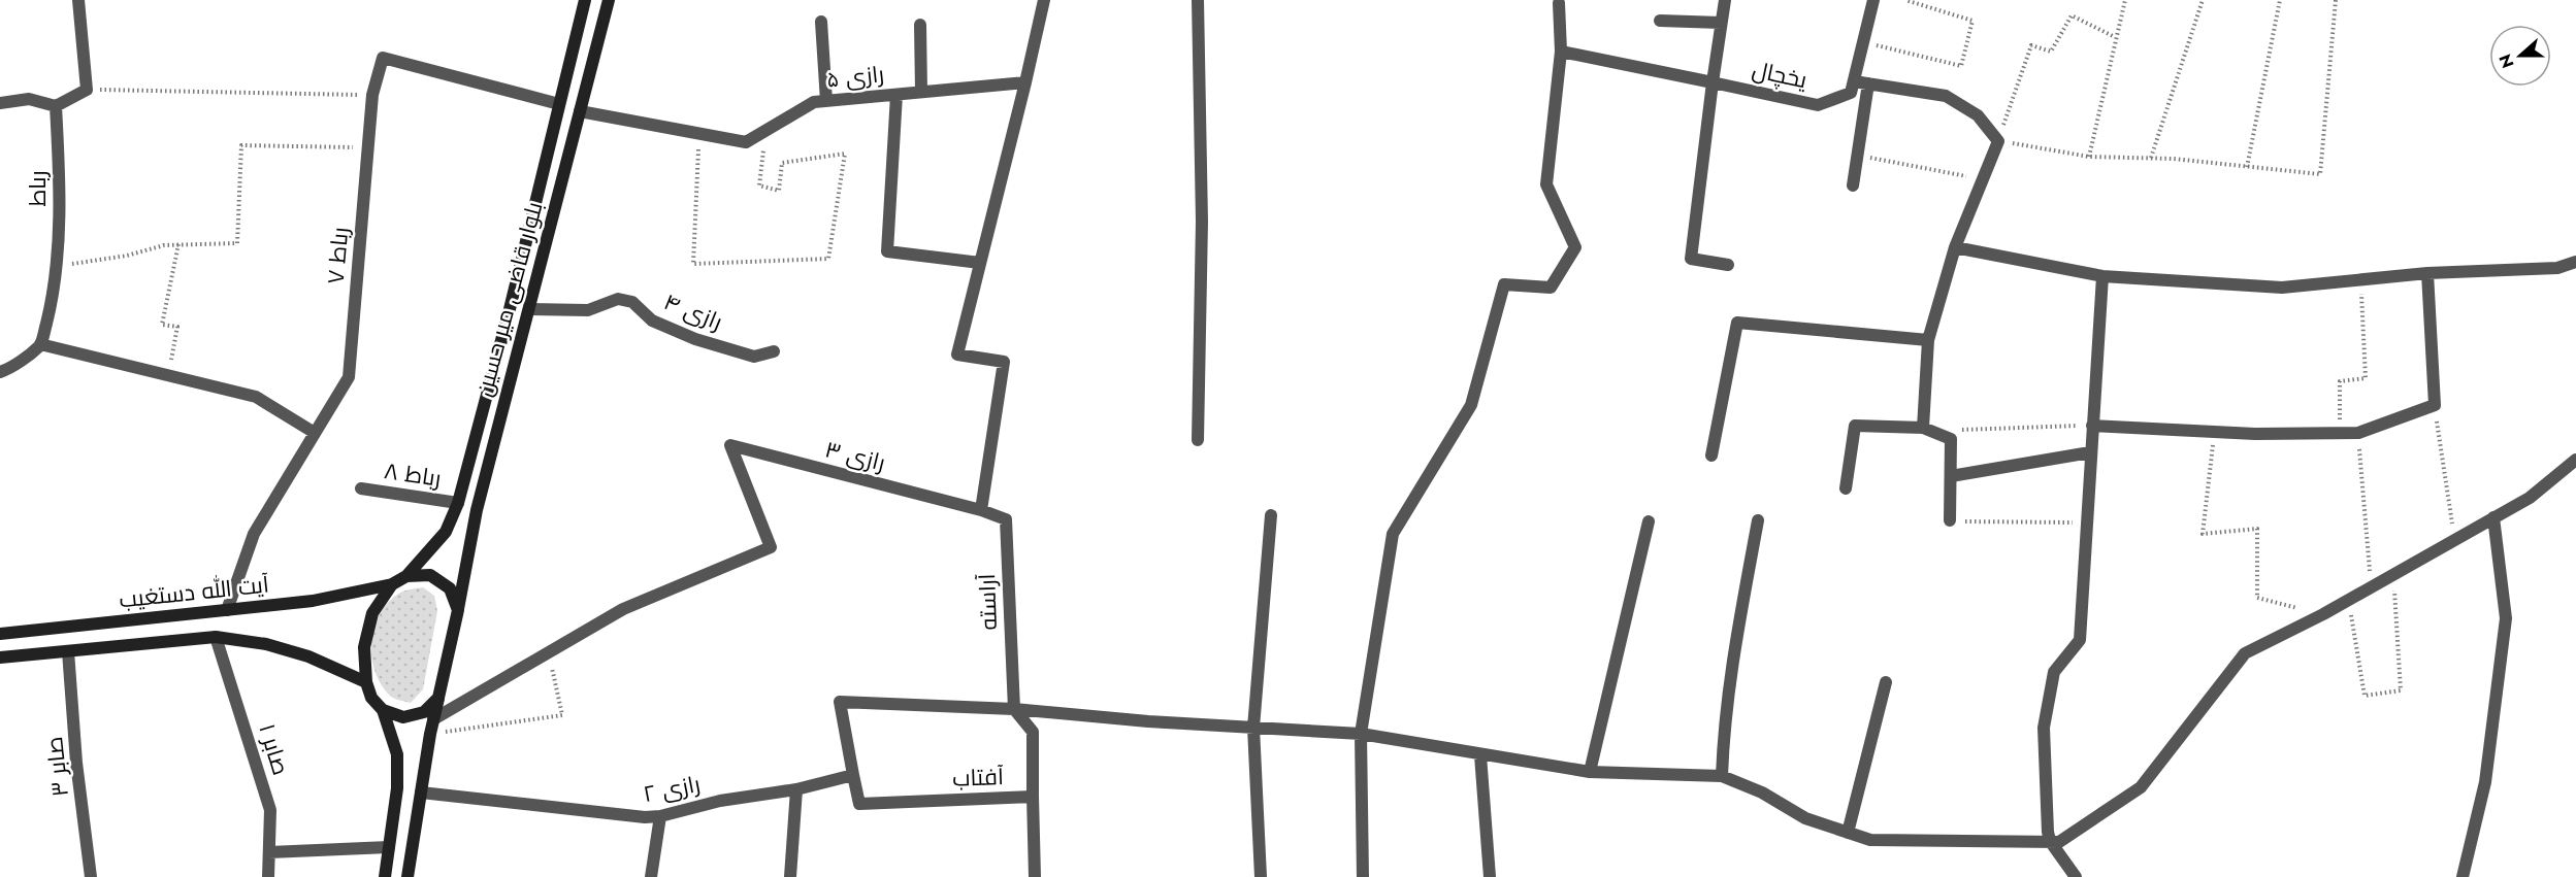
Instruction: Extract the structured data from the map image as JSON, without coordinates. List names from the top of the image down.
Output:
{
  "streets": {
    "main road": ["بلوار قاضی میر حسین", "آیت الله دستغیب"],
    "street": [
      "یخچال",
      "رازی ۵",
      "رباط",
      "رباط ۷",
      "رازی ۴",
      "رازی ۳",
      "رباط ۸",
      "آراسته",
      "صابر ۱",
      "صابر ۳",
      "آفتاب",
      "رازی ۲"
    ]
  },
  "crossings": [
    ["رازی ۵", "بلوار قاضی میر حسین"],
    ["رباط ۷", "بلوار قاضی میر حسین"],
    ["رباط ۷", "آیت الله دستغیب"],
    ["بلوار قاضی میر حسین", "رازی ۴"],
    ["بلوار قاضی میر حسین", "رباط ۸"],
    ["بلوار قاضی میر حسین", "آیت الله دستغیب"],
    ["رازی ۳", "آراسته"],
    ["آیت الله دستغیب", "صابر ۱"],
    ["آیت الله دستغیب", "صابر ۳"],
    ["آراسته", "آفتاب"],
    ["آفتاب", "رازی ۲"]
  ],
  "north": "left"
}
